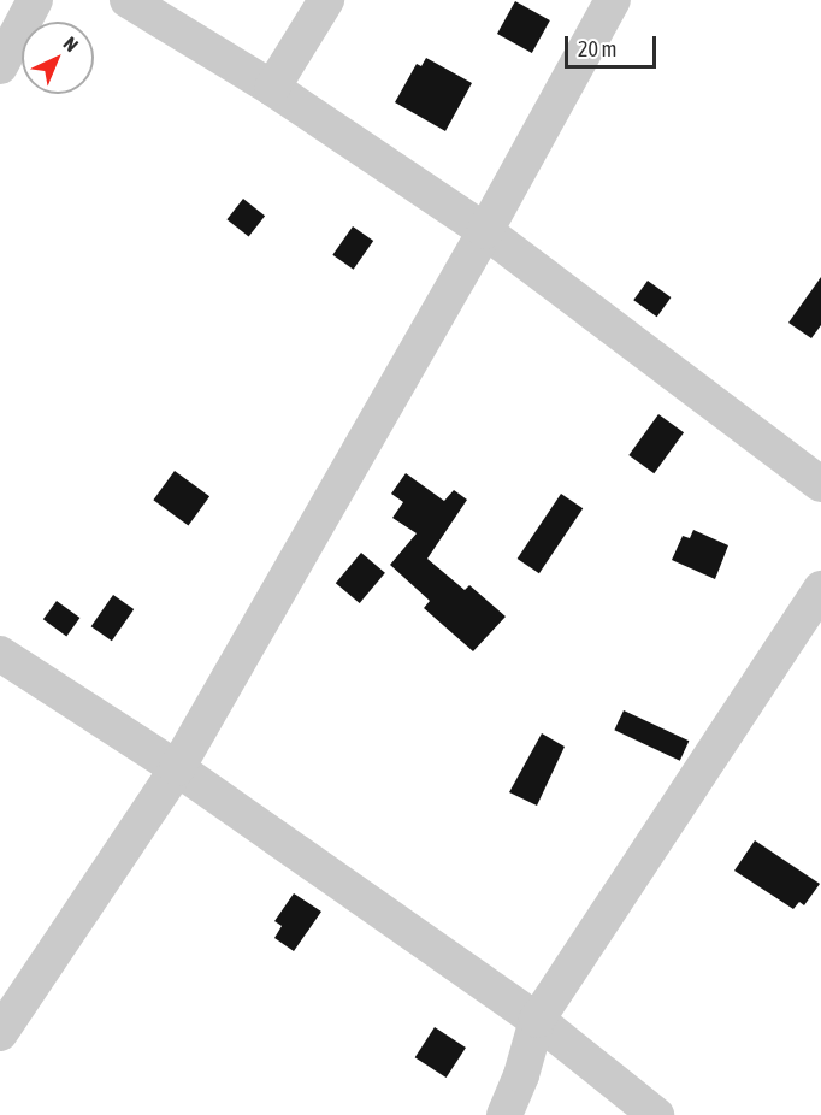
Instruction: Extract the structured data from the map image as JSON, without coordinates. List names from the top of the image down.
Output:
{
  "scale_bar": "20 m",
  "north": "top right"
}
